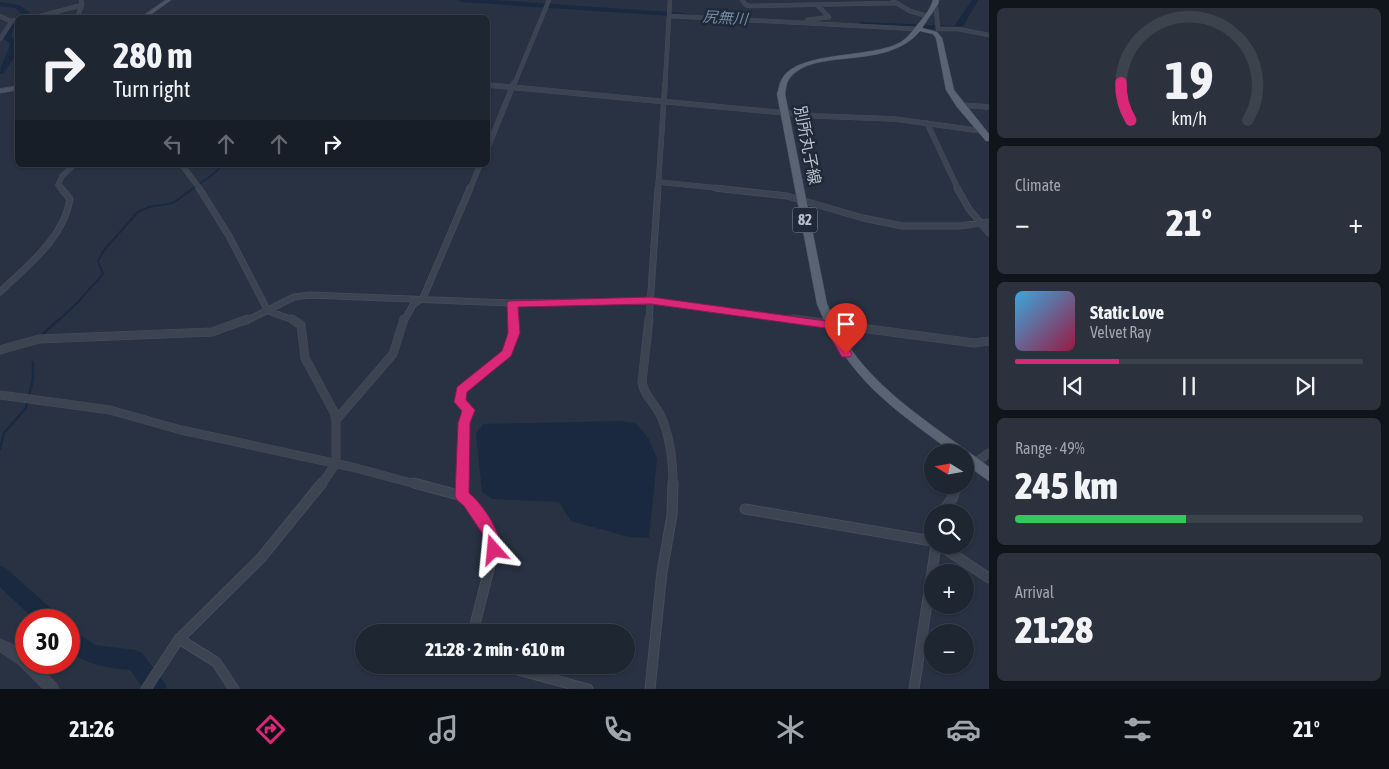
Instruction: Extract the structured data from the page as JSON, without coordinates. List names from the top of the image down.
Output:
{
  "streets": {
    "main road": ["別所丸子線", "82"]
  },
  "water": ["尻無川"],
  "north": "left",
  "page": {
    "turn": ["280 m", "Turn right"],
    "tile": [
      "Climate",
      ["Range · 49%", "245 km"],
      ["Arrival", "21:28"]
    ],
    "heat": ["−", "21°", "+"],
    "song": ["Static Love", "Velvet Ray"],
    "map_buttons": ["+", "−"],
    "limit": "30",
    "trip": "21:28 · 2 min · 610 m",
    "tabs": ["21:26", "21°"],
    "gauge": ["19", "km/h"]
  }
}
